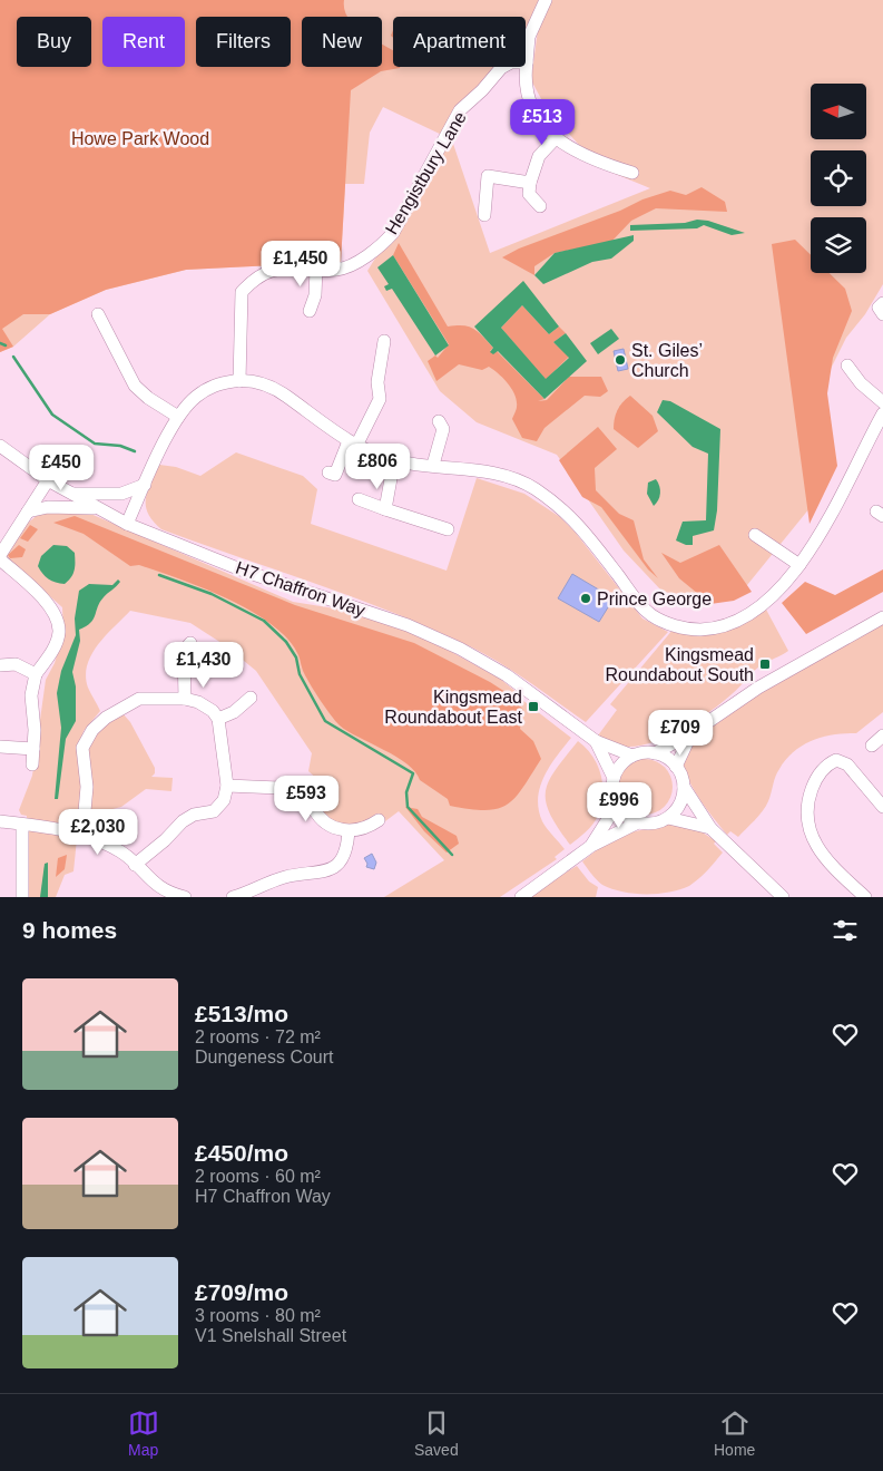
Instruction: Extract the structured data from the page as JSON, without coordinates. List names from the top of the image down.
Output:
{
  "streets": {
    "street": ["Hengistbury Lane", "H7 Chaffron Way"]
  },
  "parks": ["Howe Park Wood"],
  "places": {
    "other": ["St. Giles’ Church", "Prince George"],
    "transit": ["Kingsmead Roundabout South", "Kingsmead Roundabout East"]
  },
  "north": "left",
  "page": {
    "chip": [
      "Buy",
      "Rent",
      "Filters",
      "New",
      "Apartment"
    ],
    "price": [
      "£513",
      "£1,450",
      "£806",
      "£450",
      "£1,430",
      "£709",
      "£593",
      "£996",
      "£2,030"
    ],
    "heading": "9 homes",
    "list": [
      {
        "name": "£513/mo",
        "note": "2 rooms · 72 m² · Dungeness Court"
      },
      {
        "name": "£450/mo",
        "note": "2 rooms · 60 m² · H7 Chaffron Way"
      },
      {
        "name": "£709/mo",
        "note": "3 rooms · 80 m² · V1 Snelshall Street"
      }
    ],
    "tabs": ["Map", "Saved", "Home"]
  }
}
